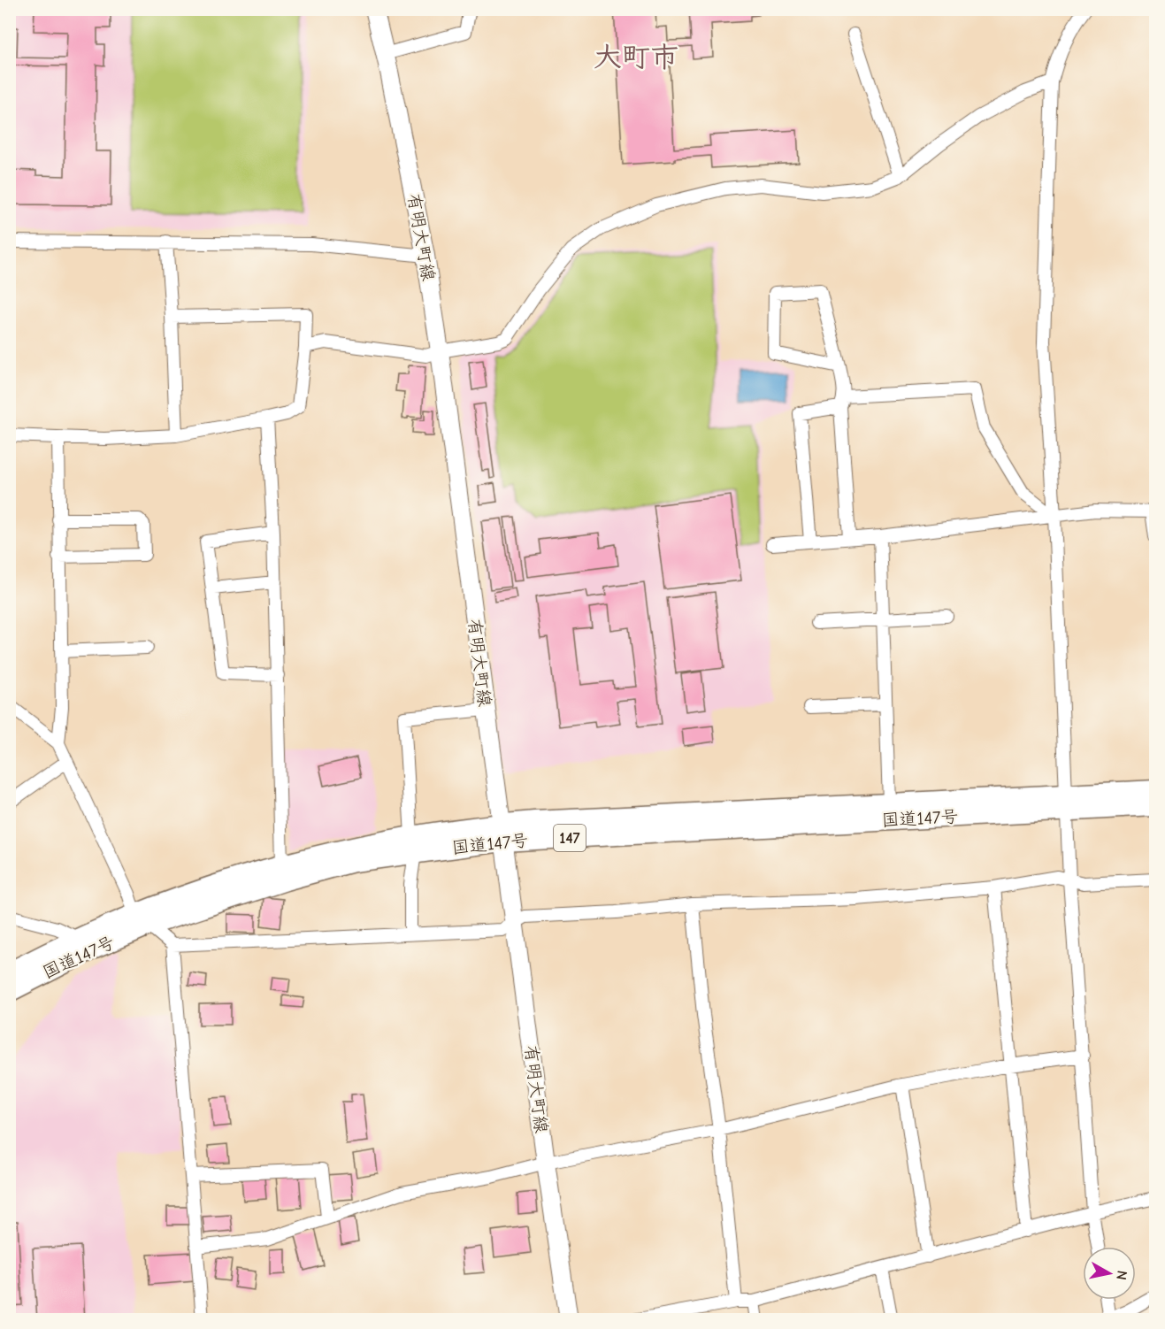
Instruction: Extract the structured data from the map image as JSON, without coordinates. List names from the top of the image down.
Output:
{
  "streets": {
    "highway": ["国道147号", "147"],
    "main road": ["有明大町線"]
  },
  "crossings": [
    ["有明大町線", "国道147号"]
  ],
  "districts": ["大町市"],
  "north": "right"
}
